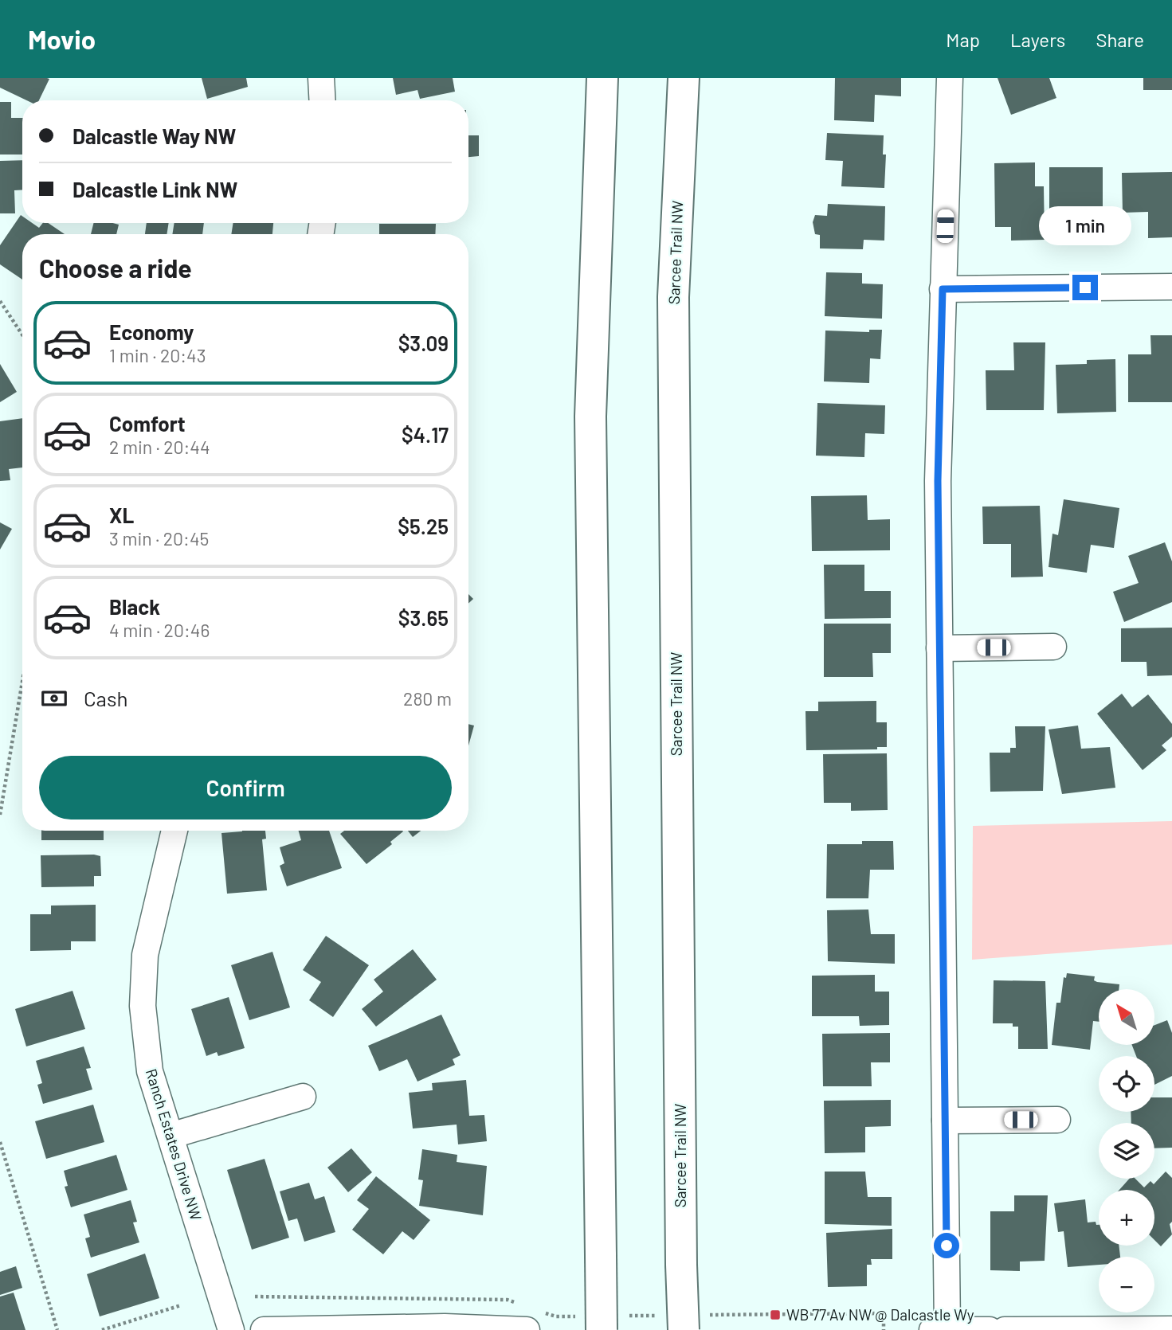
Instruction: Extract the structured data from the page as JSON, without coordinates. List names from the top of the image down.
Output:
{
  "streets": {
    "main road": ["Sarcee Trail NW"],
    "street": ["Ranch Estates Drive NW"]
  },
  "places": {
    "transit": ["WB 77 Av NW @ Dalcastle Wy"]
  },
  "north": "top left",
  "page": {
    "header": "Movio",
    "nav": ["Map", "Layers", "Share"],
    "banner": ["Dalcastle Way NW", "Dalcastle Link NW"],
    "bubble": "1 min",
    "heading": "Choose a ride",
    "list": [
      {
        "name": "Economy",
        "note": "1 min · 20:43",
        "value": "$3.09"
      },
      {
        "name": "Comfort",
        "note": "2 min · 20:44",
        "value": "$4.17"
      },
      {
        "name": "XL",
        "note": "3 min · 20:45",
        "value": "$5.25"
      },
      {
        "name": "Black",
        "note": "4 min · 20:46",
        "value": "$3.65"
      }
    ],
    "pay": ["Cash", "280 m"],
    "buttons": "Confirm",
    "map_buttons": ["+", "−"]
  }
}
